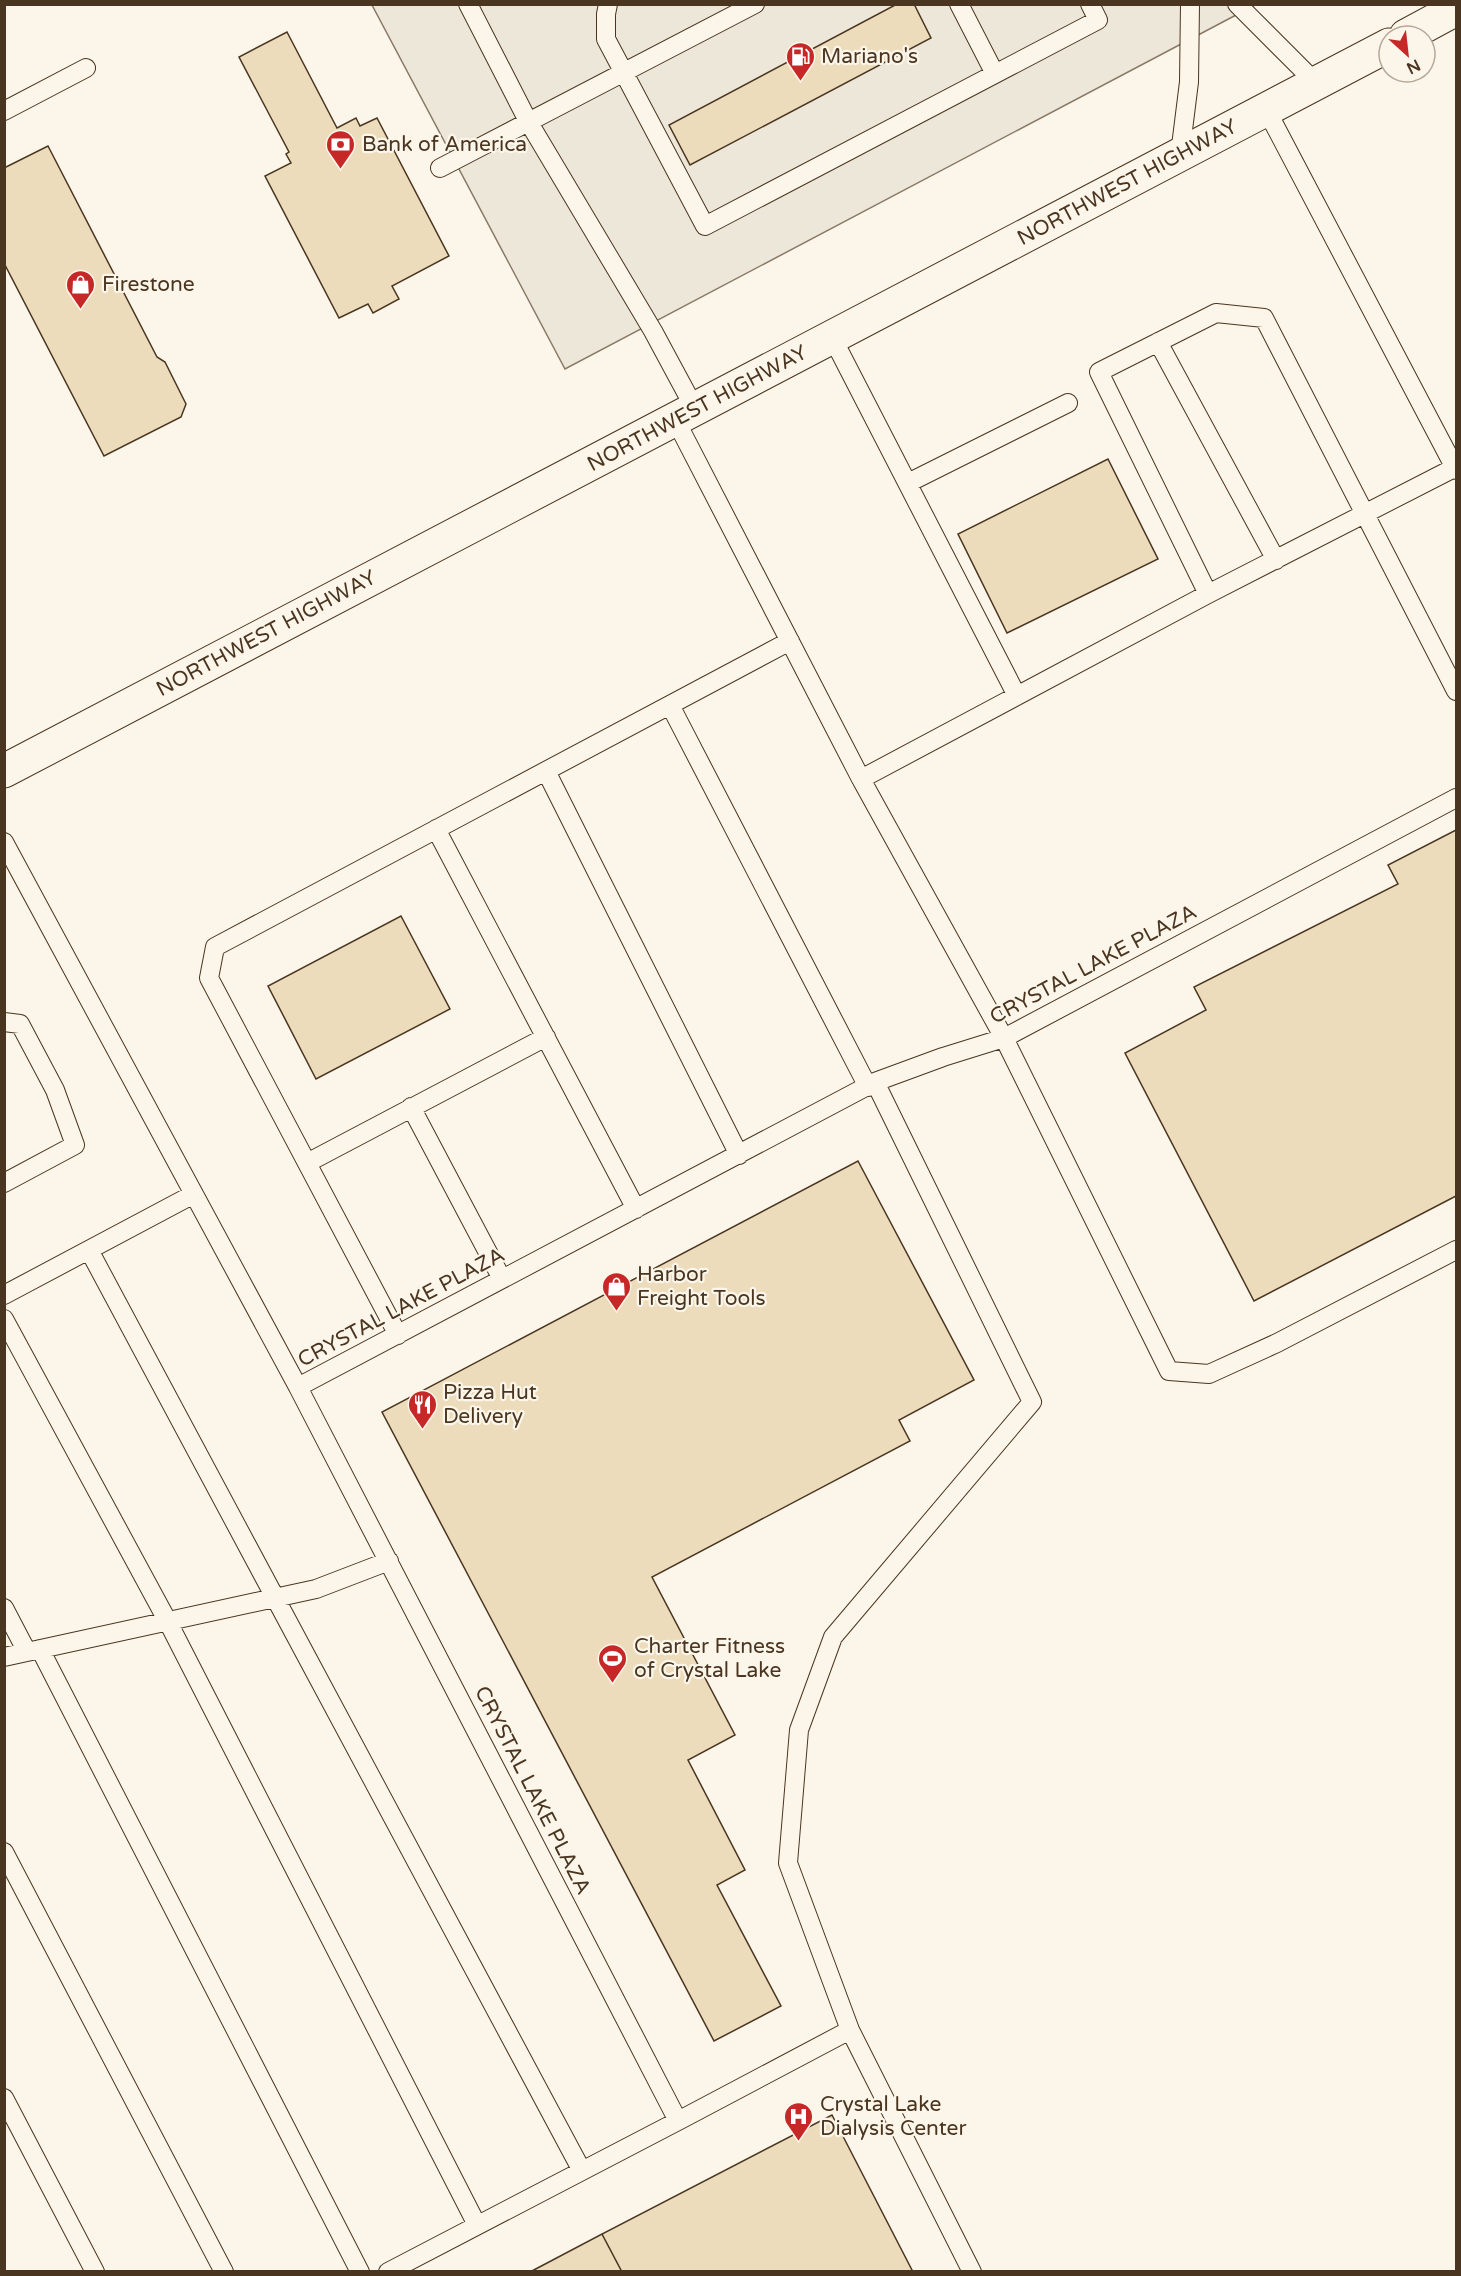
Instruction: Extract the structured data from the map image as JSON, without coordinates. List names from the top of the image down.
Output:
{
  "streets": {
    "main road": ["NORTHWEST HIGHWAY"],
    "lane": ["CRYSTAL LAKE PLAZA"]
  },
  "places": {
    "fuel station": ["Mariano's"],
    "bank": ["Bank of America"],
    "shop": ["Firestone", "Harbor Freight Tools"],
    "restaurant": ["Pizza Hut Delivery"],
    "sports": ["Charter Fitness of Crystal Lake"],
    "hospital": ["Crystal Lake Dialysis Center"]
  },
  "north": "bottom right"
}
